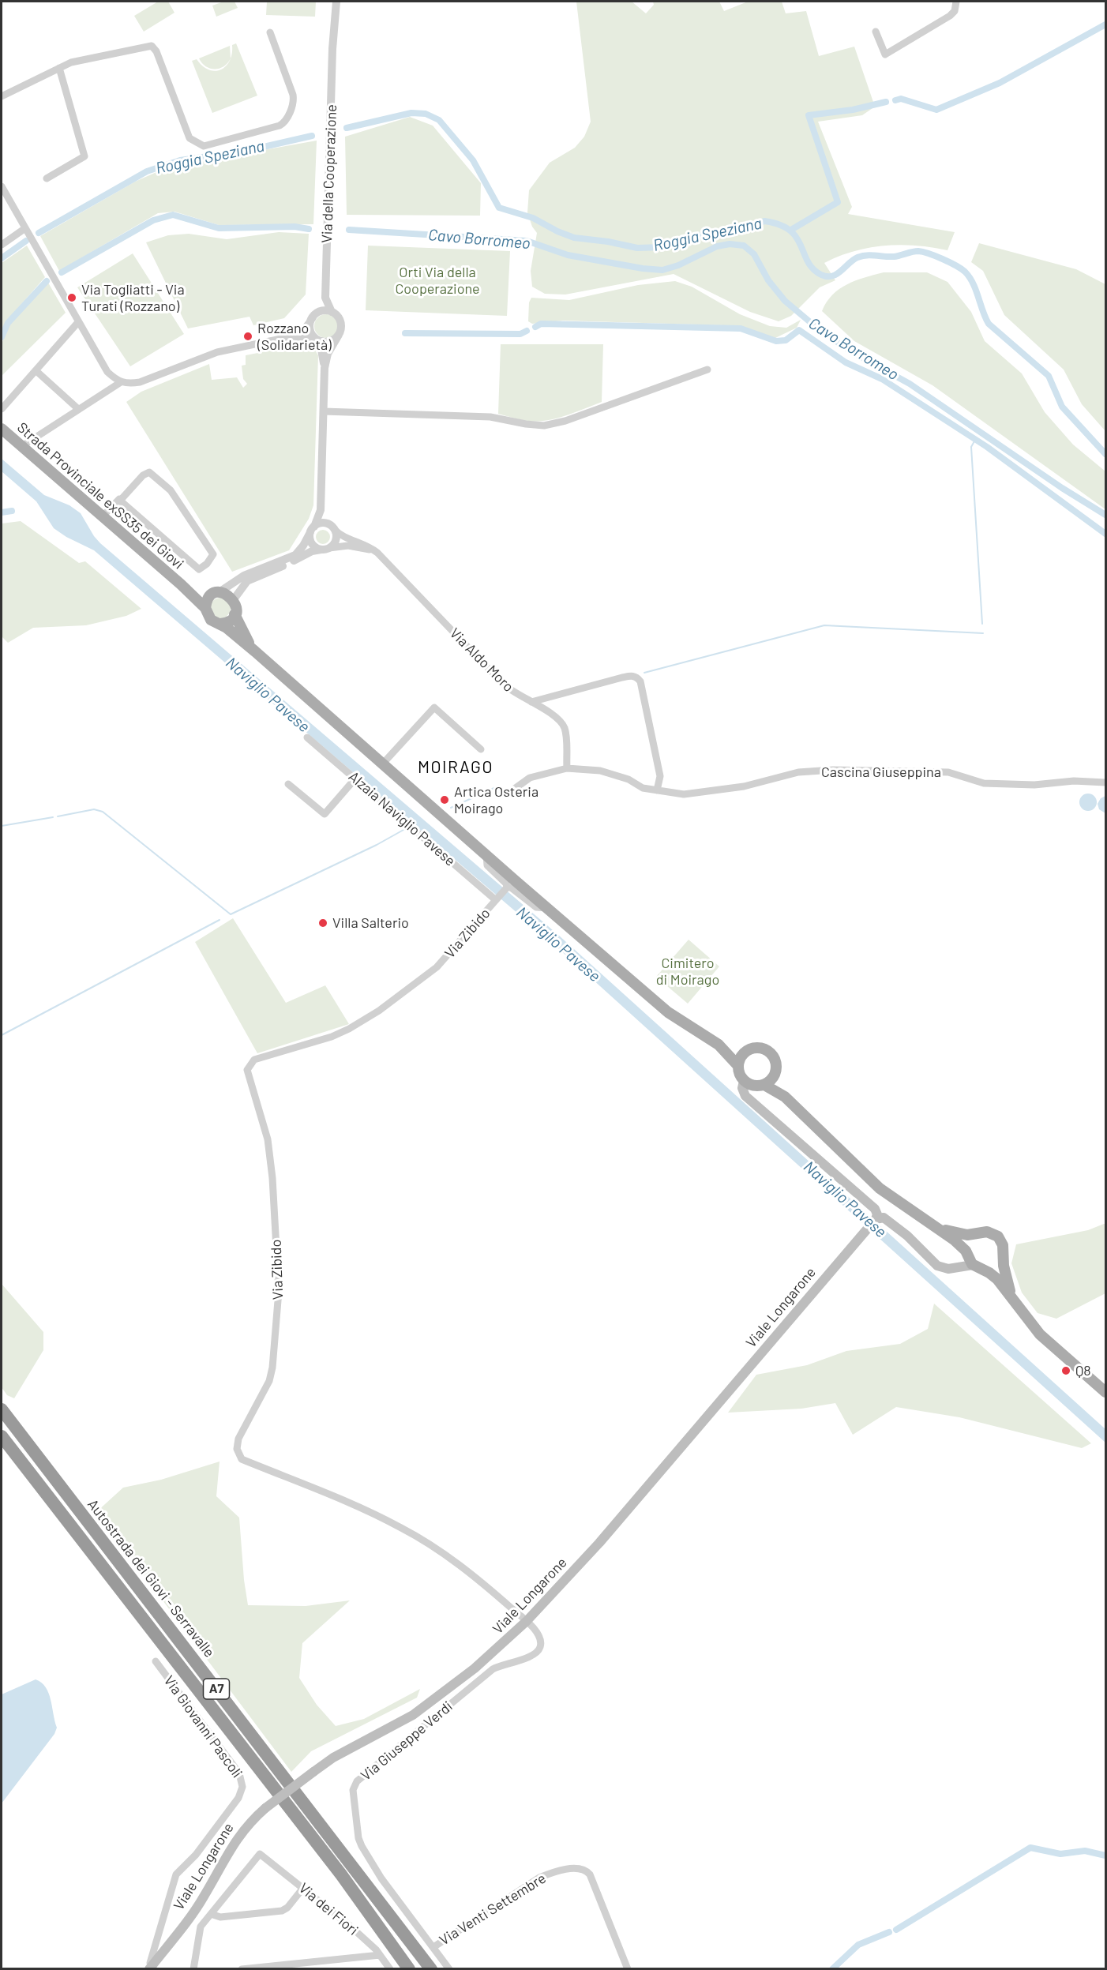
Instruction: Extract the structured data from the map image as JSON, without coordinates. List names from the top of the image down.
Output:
{
  "streets": {
    "highway": ["Autostrada dei Giovi - Serravalle", "A7"],
    "main road": ["Strada Provinciale exSS35 dei Giovi", "Viale Longarone"],
    "street": [
      "Via della Cooperazione",
      "Via Aldo Moro",
      "Cascina Giuseppina",
      "Alzaia Naviglio Pavese",
      "Via Zibido",
      "Via Giovanni Pascoli",
      "Via Giuseppe Verdi",
      "Via dei Fiori",
      "Via Venti Settembre"
    ]
  },
  "crossings": [
    ["Via Aldo Moro", "Cascina Giuseppina"],
    ["Alzaia Naviglio Pavese", "Via Zibido"],
    ["Via Zibido", "Viale Longarone"],
    ["Via Zibido", "Via Giuseppe Verdi"],
    ["Viale Longarone", "Via Giovanni Pascoli"],
    ["Viale Longarone", "Via Giuseppe Verdi"],
    ["Via Giuseppe Verdi", "Via Venti Settembre"]
  ],
  "districts": ["MOIRAGO"],
  "water": ["Roggia Speziana", "Cavo Borromeo", "Naviglio Pavese"],
  "parks": ["Orti Via della Cooperazione", "Cimitero di Moirago"],
  "places": [
    "Via Togliatti - Via Turati (Rozzano)",
    "Rozzano (Solidarietà)",
    "Artica Osteria Moirago",
    "Villa Salterio",
    "Q8"
  ]
}
